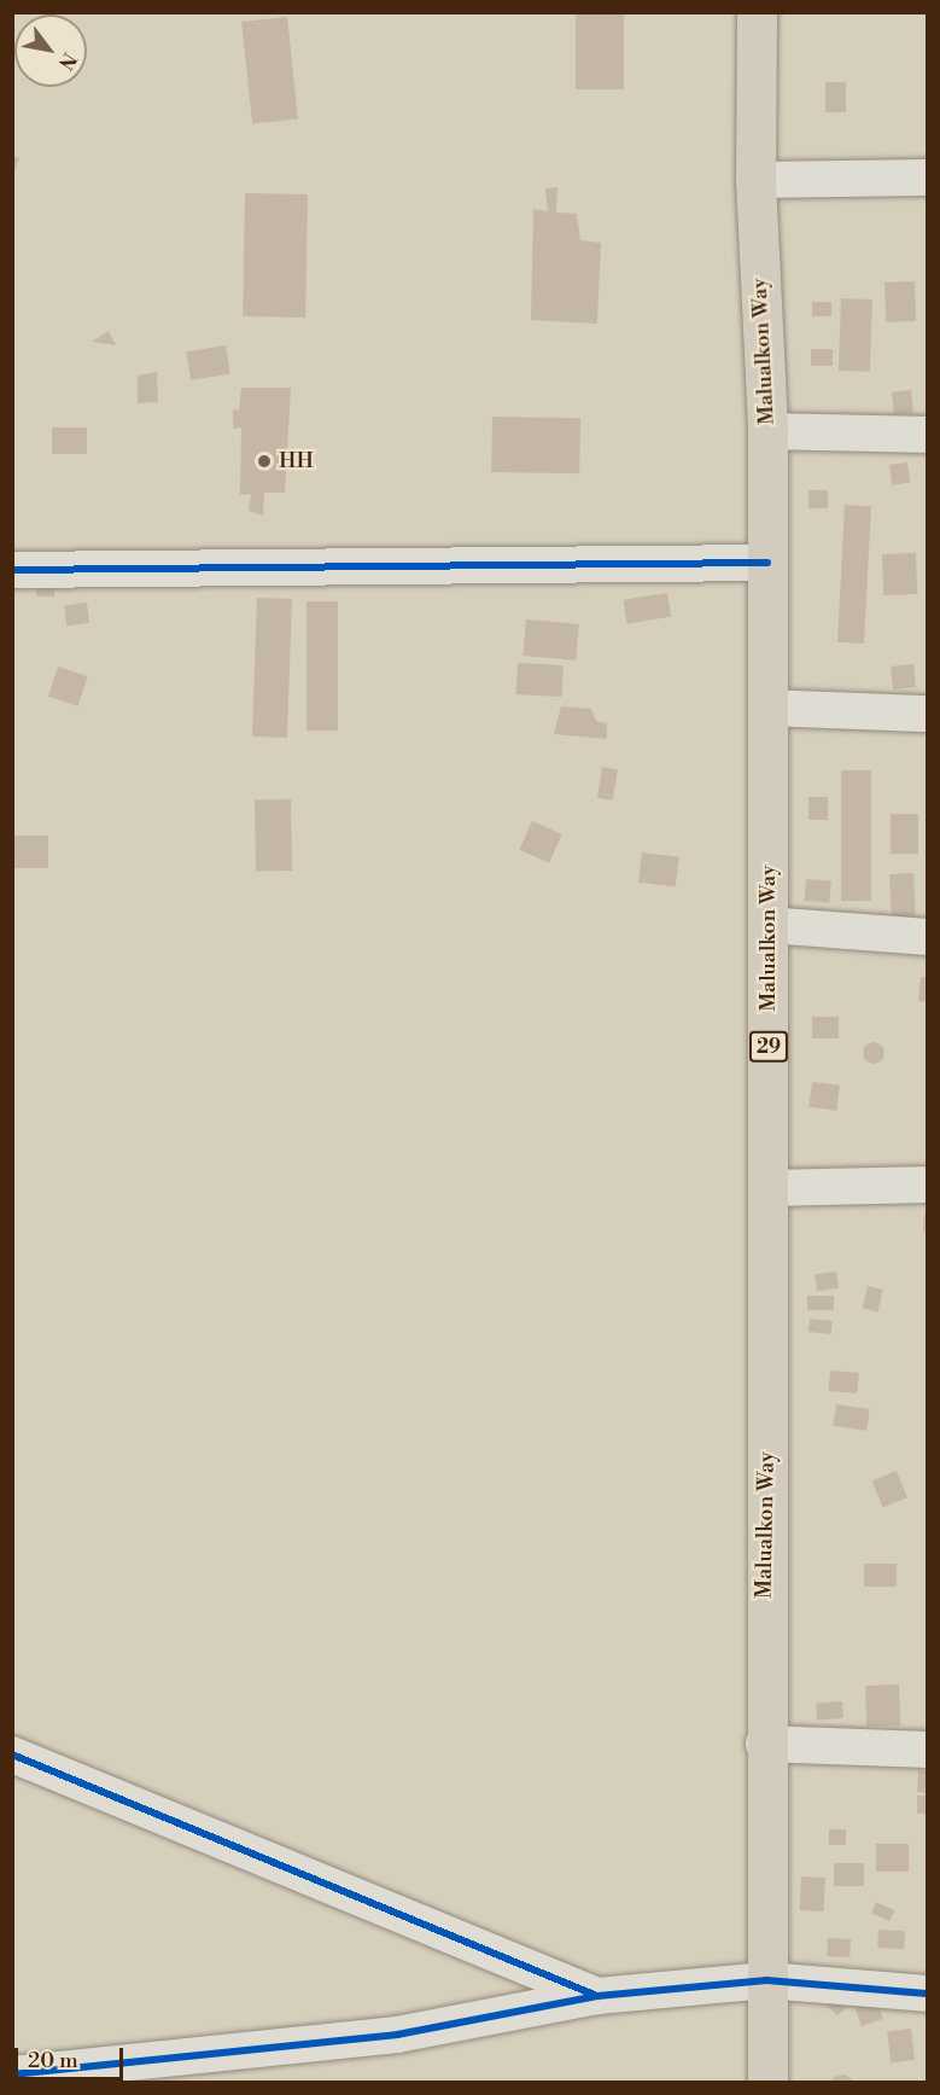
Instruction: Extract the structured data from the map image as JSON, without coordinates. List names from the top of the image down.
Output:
{
  "streets": {
    "main road": ["Malualkon Way", "29"]
  },
  "places": ["HH"],
  "scale_bar": "20 m",
  "north": "bottom right"
}
